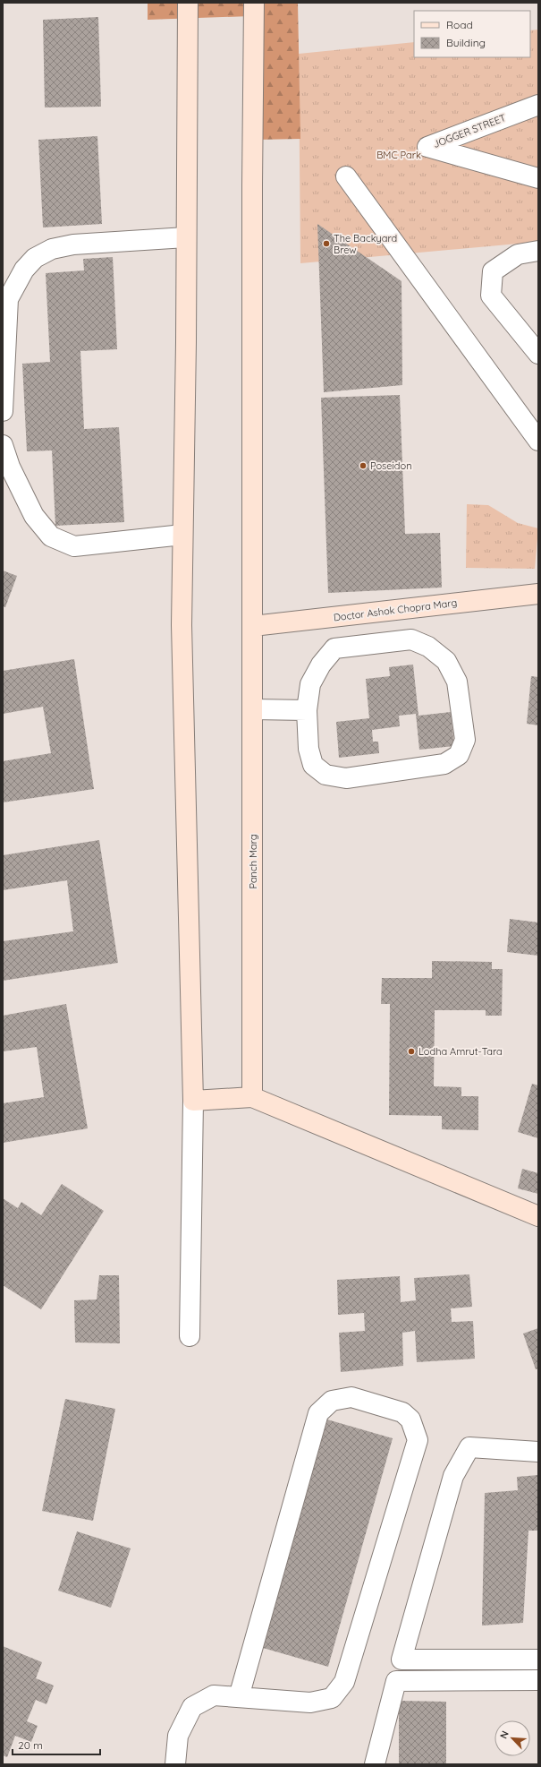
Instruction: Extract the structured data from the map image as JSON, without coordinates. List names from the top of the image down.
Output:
{
  "streets": {
    "street": ["JOGGER STREET", "Doctor Ashok Chopra Marg", "Panch Marg"]
  },
  "crossings": [
    ["Doctor Ashok Chopra Marg", "Panch Marg"]
  ],
  "parks": ["BMC Park"],
  "places": ["The Backyard Brew", "Poseidon", "Lodha Amrut-Tara"],
  "legend": ["Road", "Building"],
  "scale_bar": "20 m",
  "north": "top left"
}
